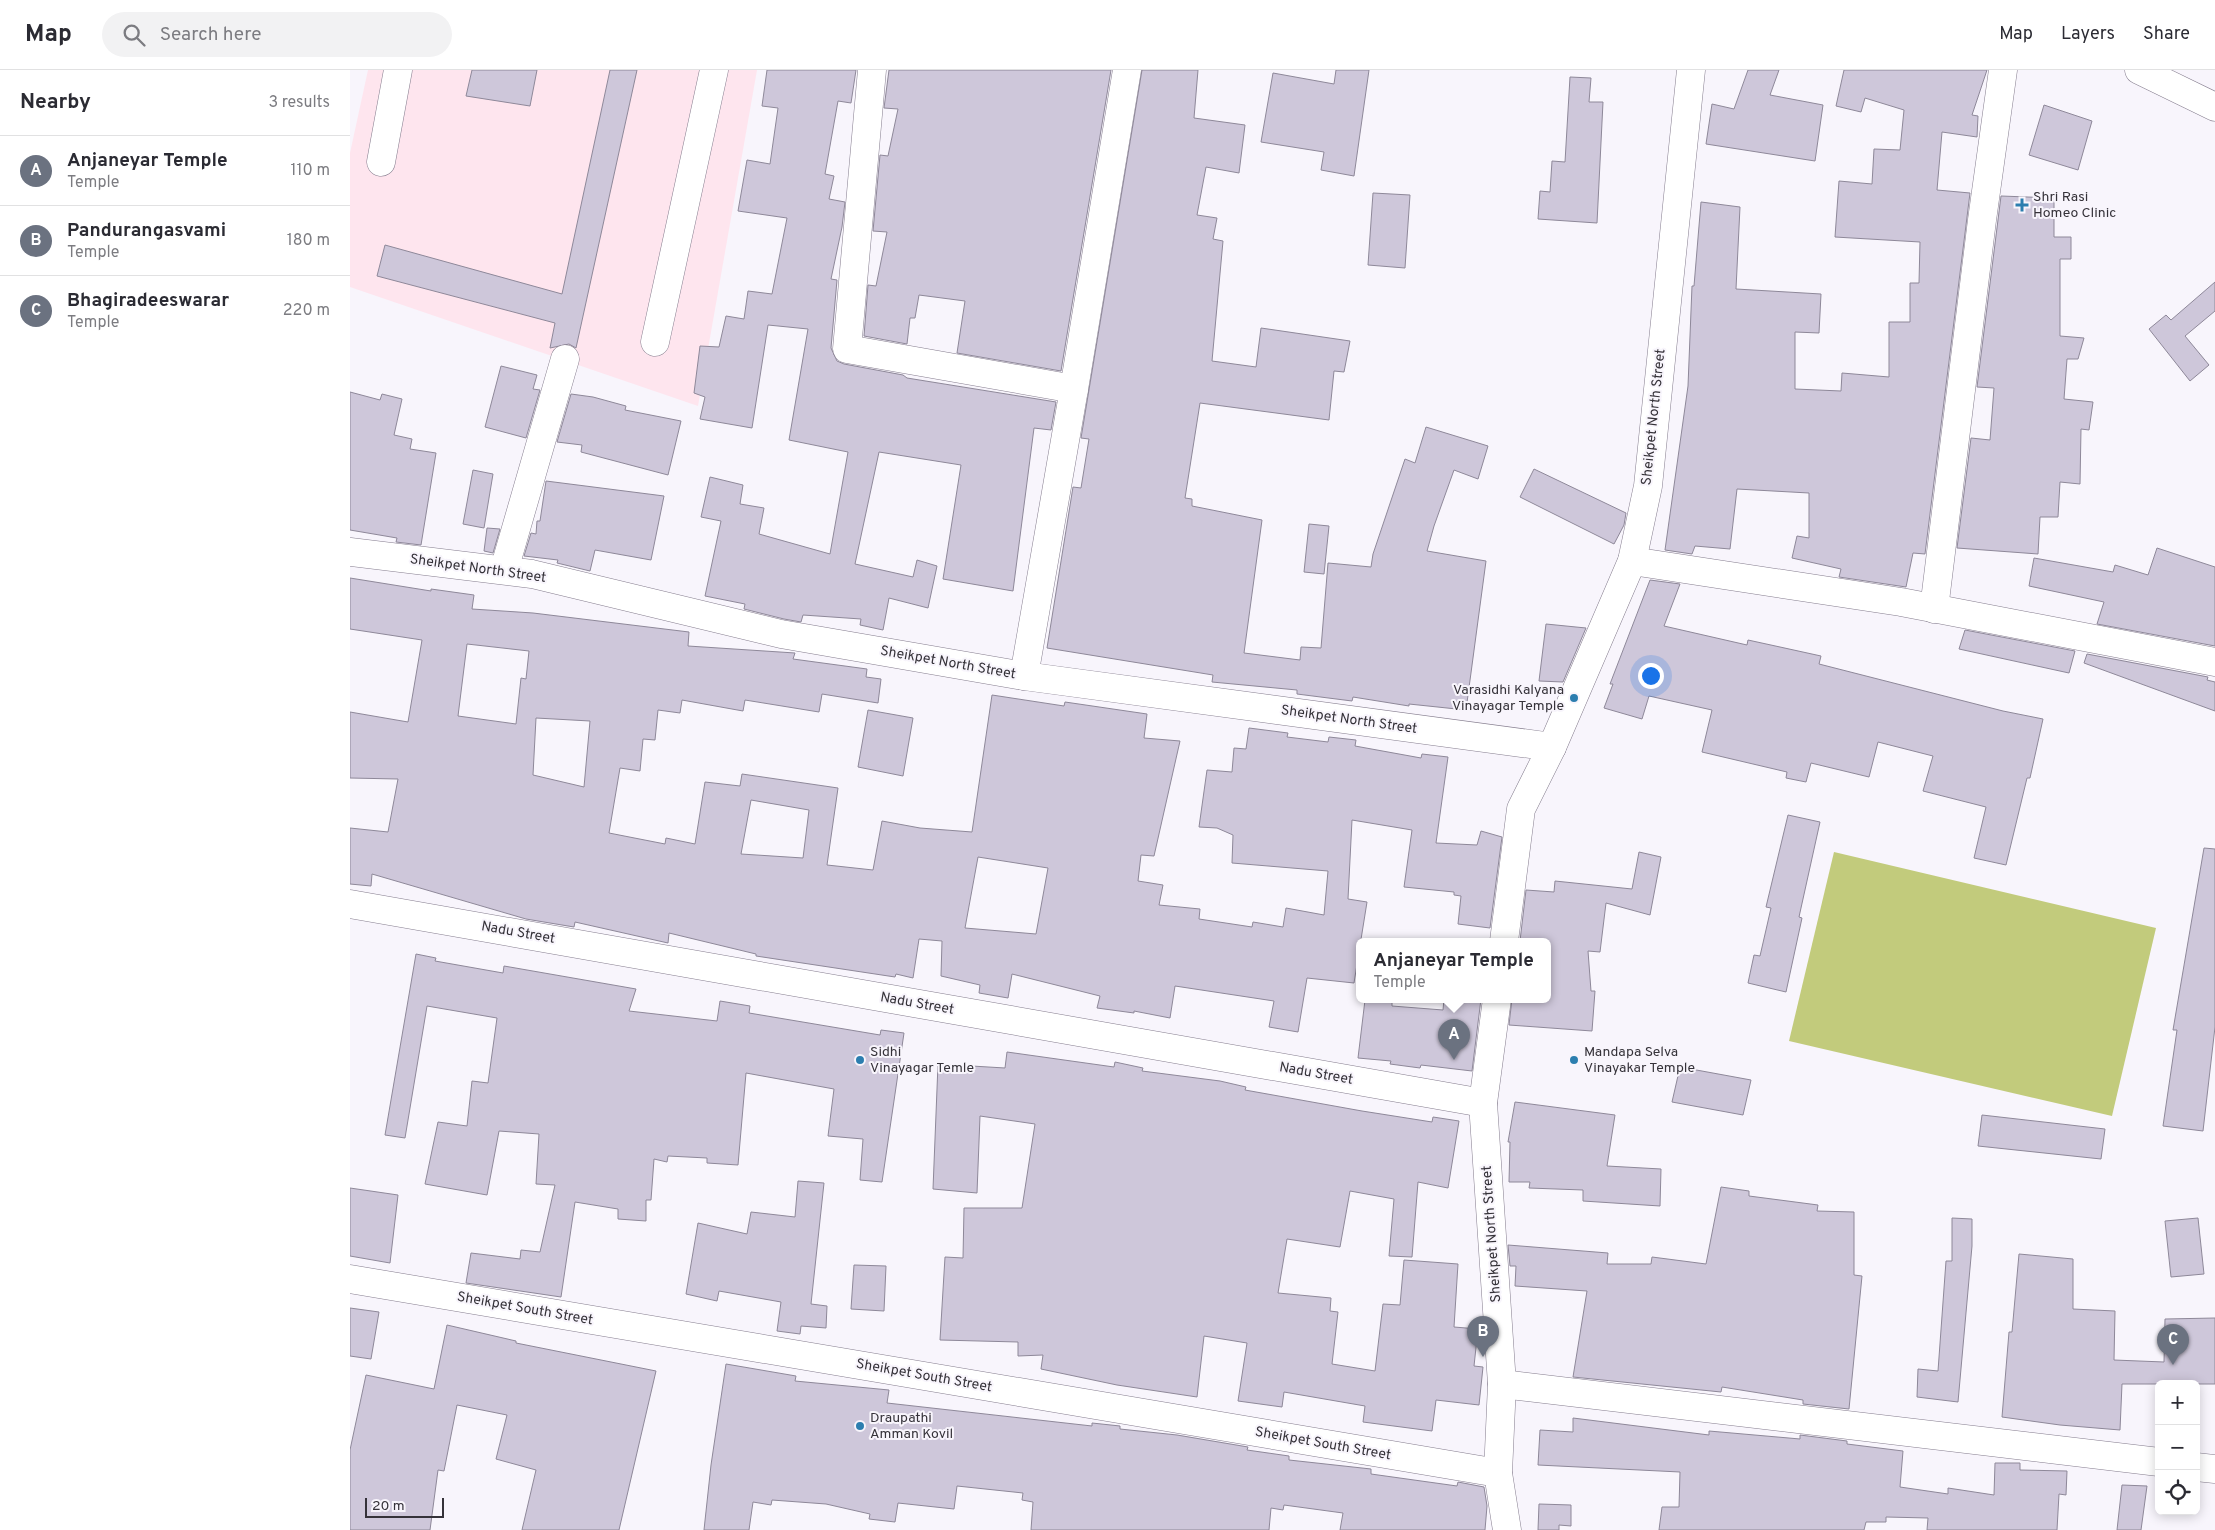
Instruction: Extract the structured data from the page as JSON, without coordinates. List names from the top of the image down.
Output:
{
  "streets": {
    "street": ["Sheikpet North Street", "Nadu Street", "Sheikpet South Street"]
  },
  "crossings": [
    ["Sheikpet North Street", "Nadu Street"],
    ["Sheikpet North Street", "Sheikpet South Street"]
  ],
  "places": {
    "health": ["Shri Rasi Homeo Clinic"],
    "other": [
      "Varasidhi Kalyana Vinayagar Temple",
      "Sidhi Vinayagar Temle",
      "Mandapa Selva Vinayakar Temple",
      "Draupathi Amman Kovil"
    ]
  },
  "scale_bar": "20 m",
  "page": {
    "header": "Map",
    "search": "Search here",
    "nav": ["Map", "Layers", "Share"],
    "heading": ["Nearby", "3 results"],
    "list": [
      {
        "mark": "A",
        "name": "Anjaneyar Temple",
        "note": "Temple",
        "value": "110 m"
      },
      {
        "mark": "B",
        "name": "Pandurangasvami",
        "note": "Temple",
        "value": "180 m"
      },
      {
        "mark": "C",
        "name": "Bhagiradeeswarar",
        "note": "Temple",
        "value": "220 m"
      }
    ],
    "popup": ["Anjaneyar Temple", "Temple"],
    "pins": ["A", "B", "C"],
    "map_buttons": ["+", "−"],
    "scale": "20 m"
  }
}
